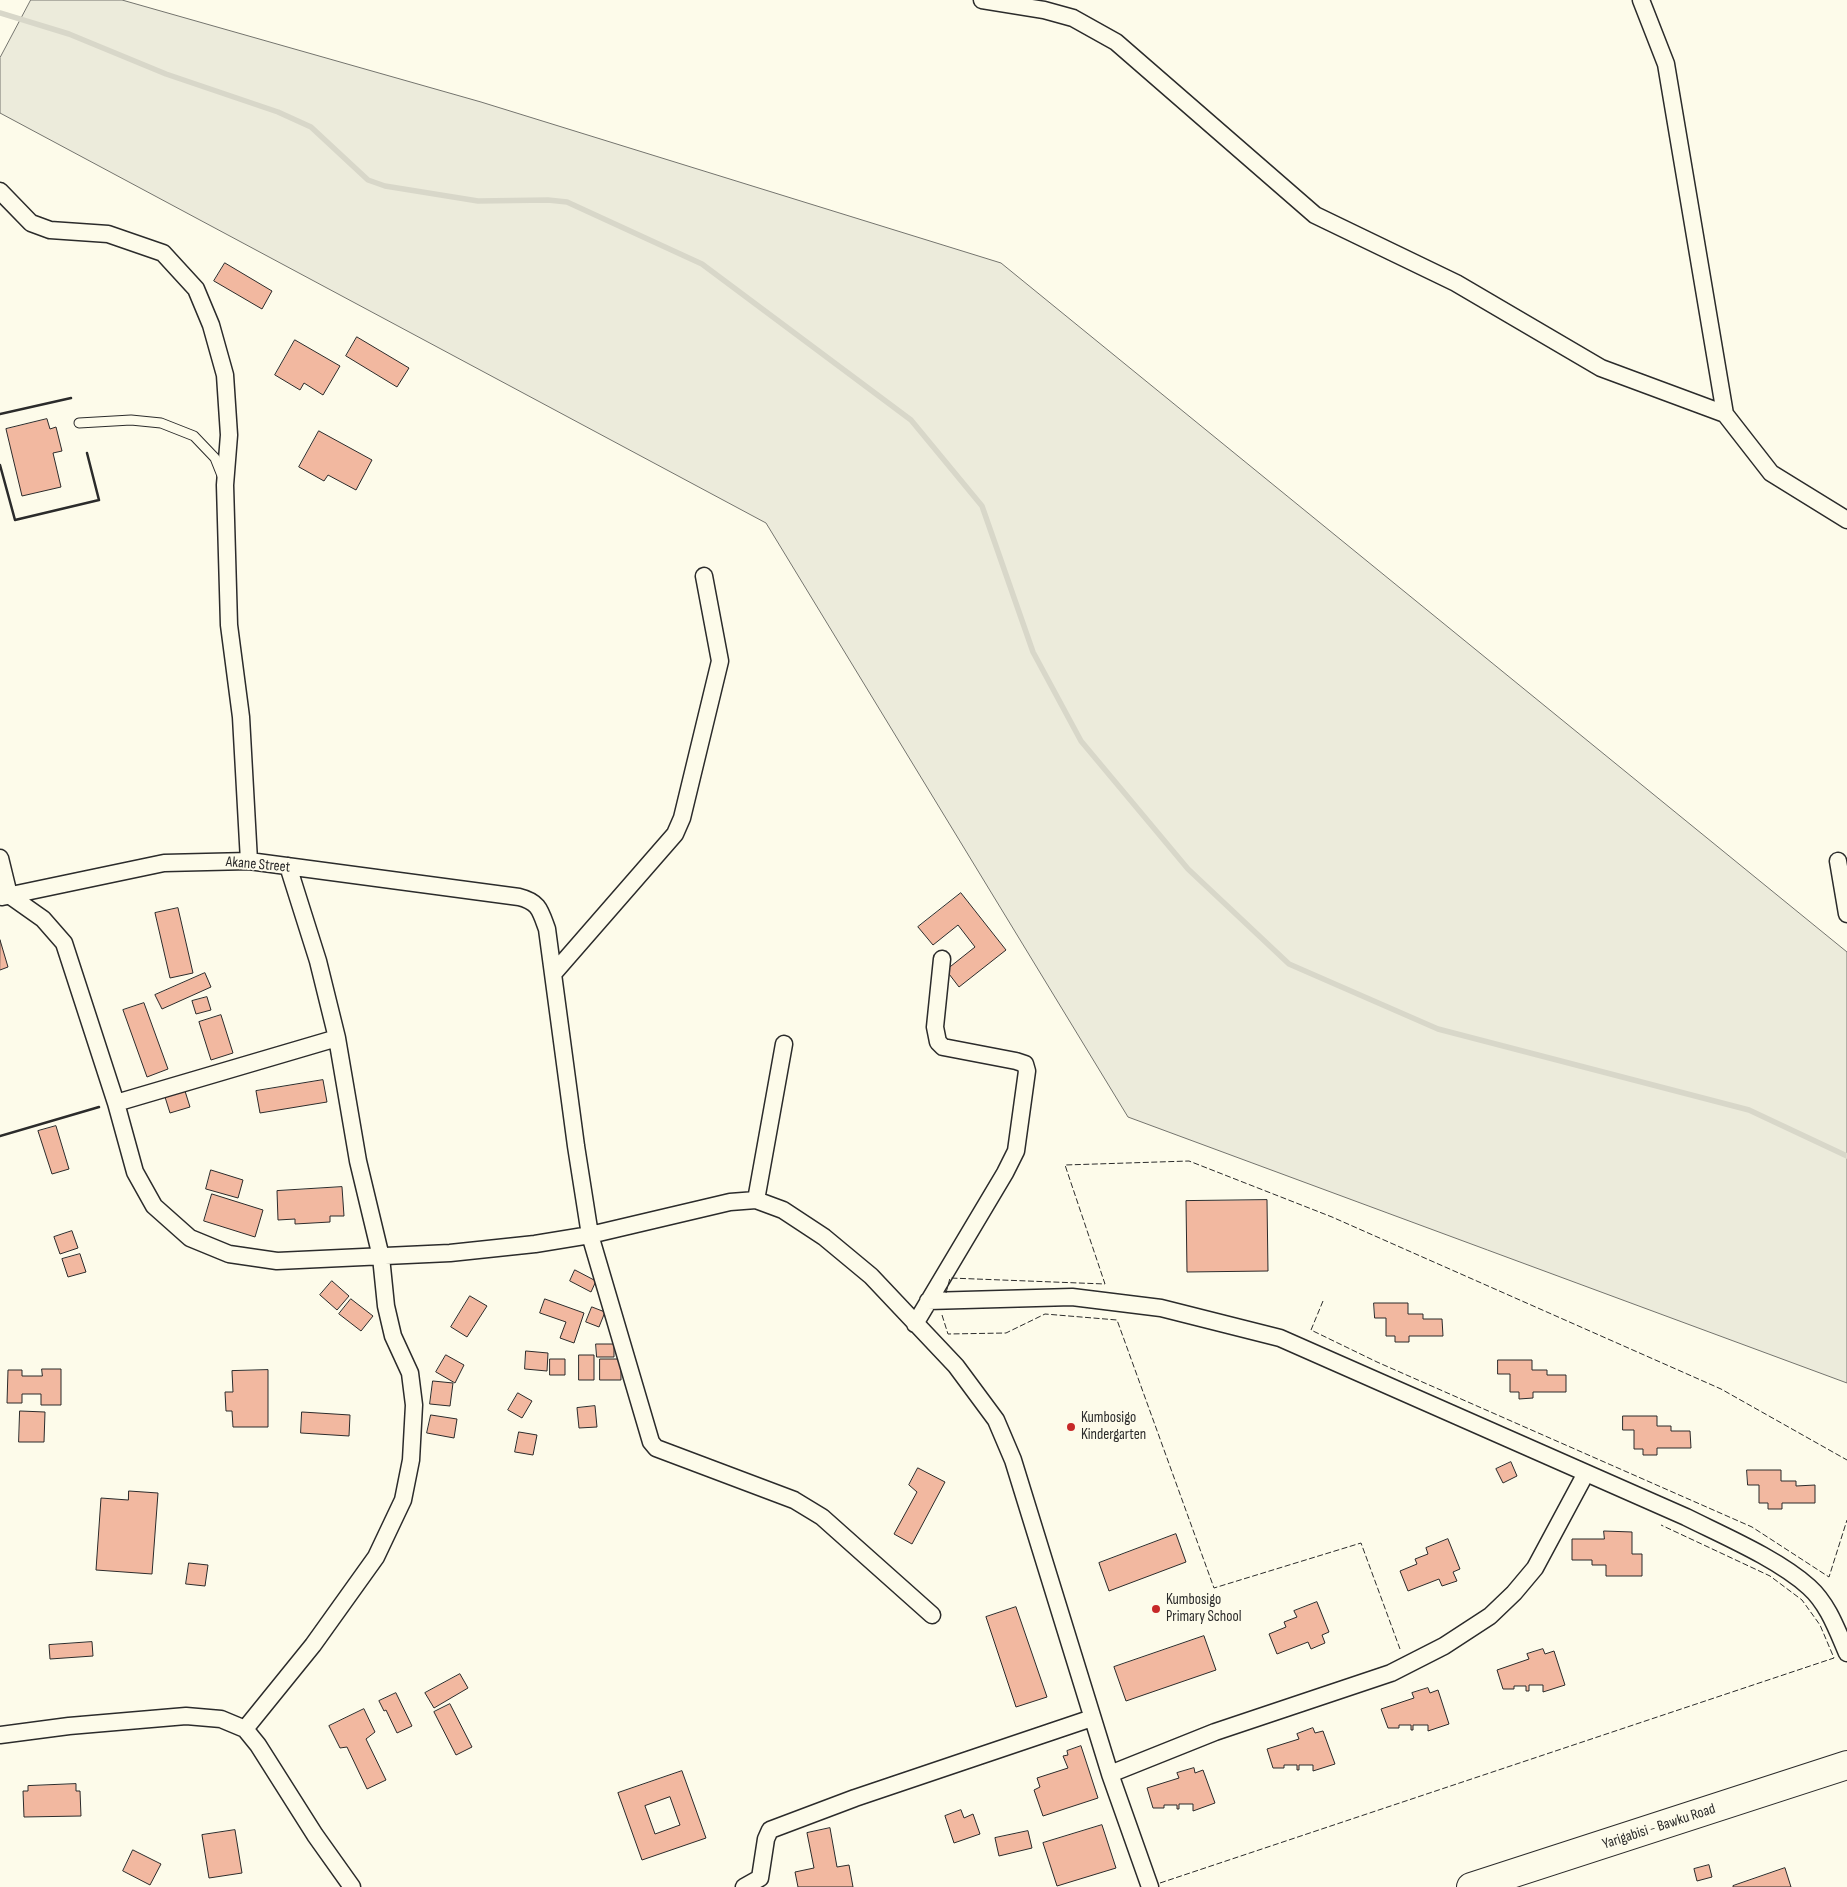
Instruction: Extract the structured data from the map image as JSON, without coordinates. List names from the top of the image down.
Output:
{
  "streets": {
    "highway": ["Yarigabisi - Bawku Road"],
    "street": ["Akane Street"]
  },
  "places": ["Kumbosigo Kindergarten", "Kumbosigo Primary School"]
}
